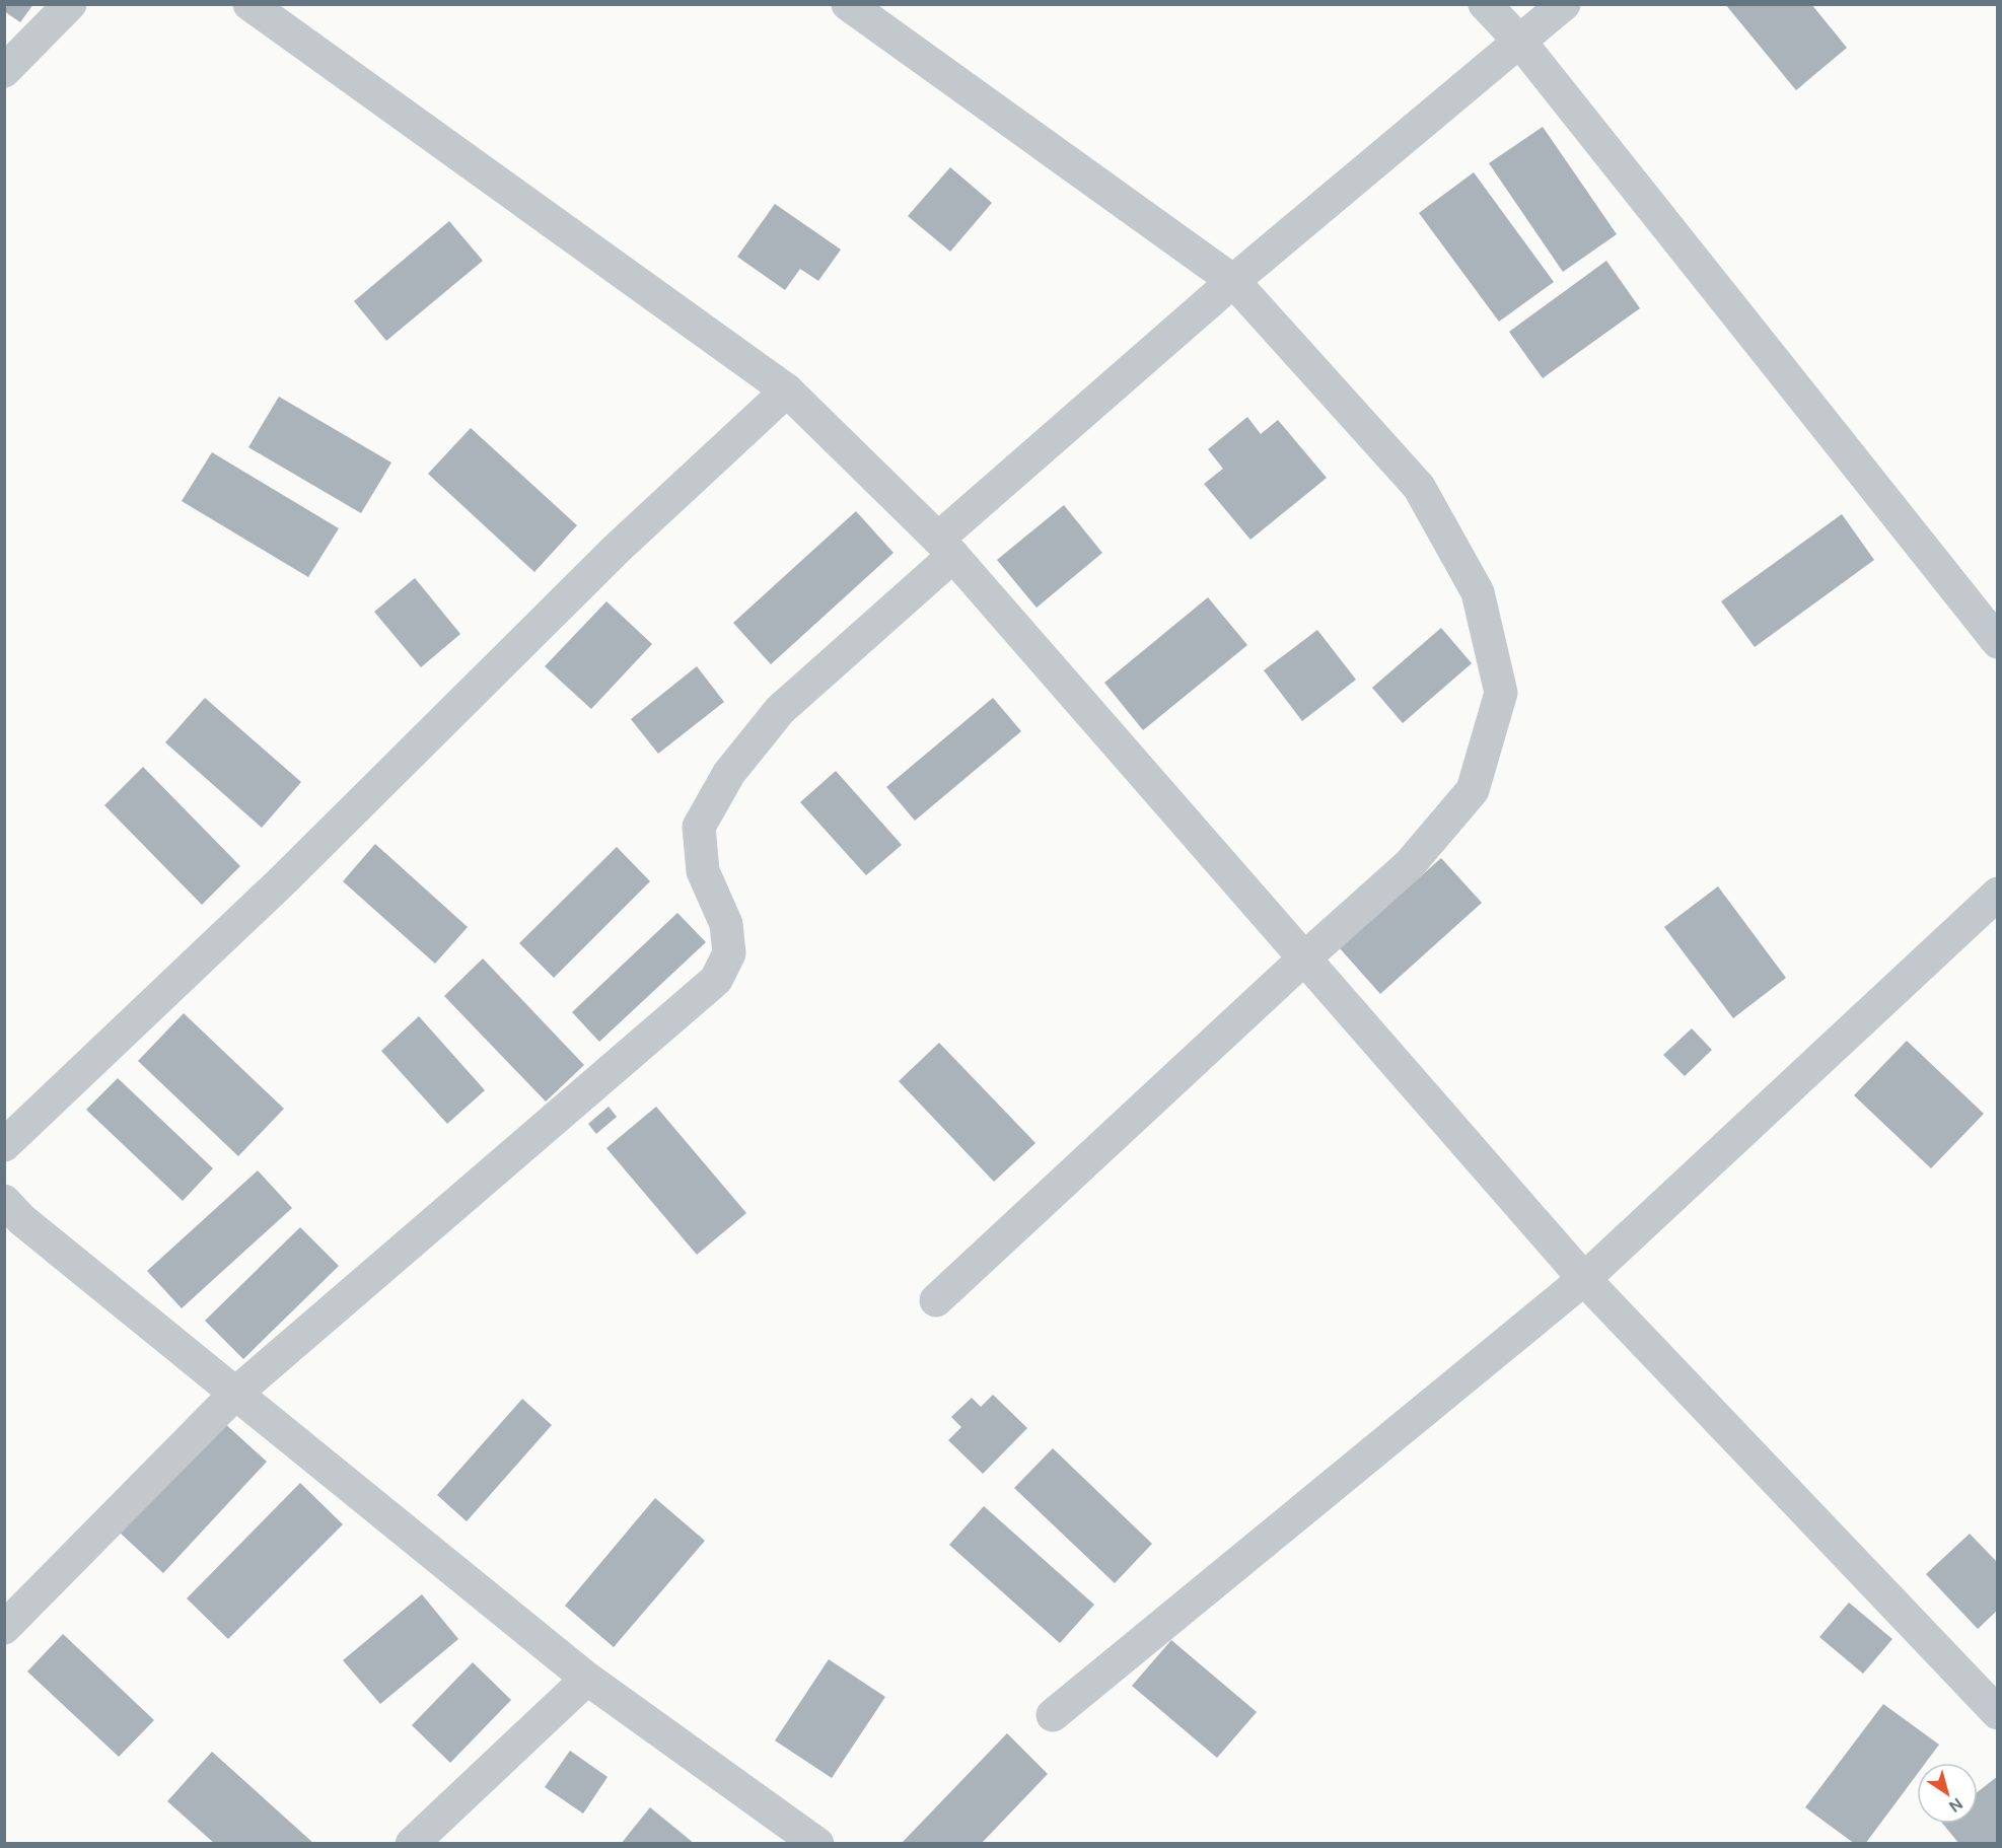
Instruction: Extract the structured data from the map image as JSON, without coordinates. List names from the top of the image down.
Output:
{
  "north": "bottom right"
}
